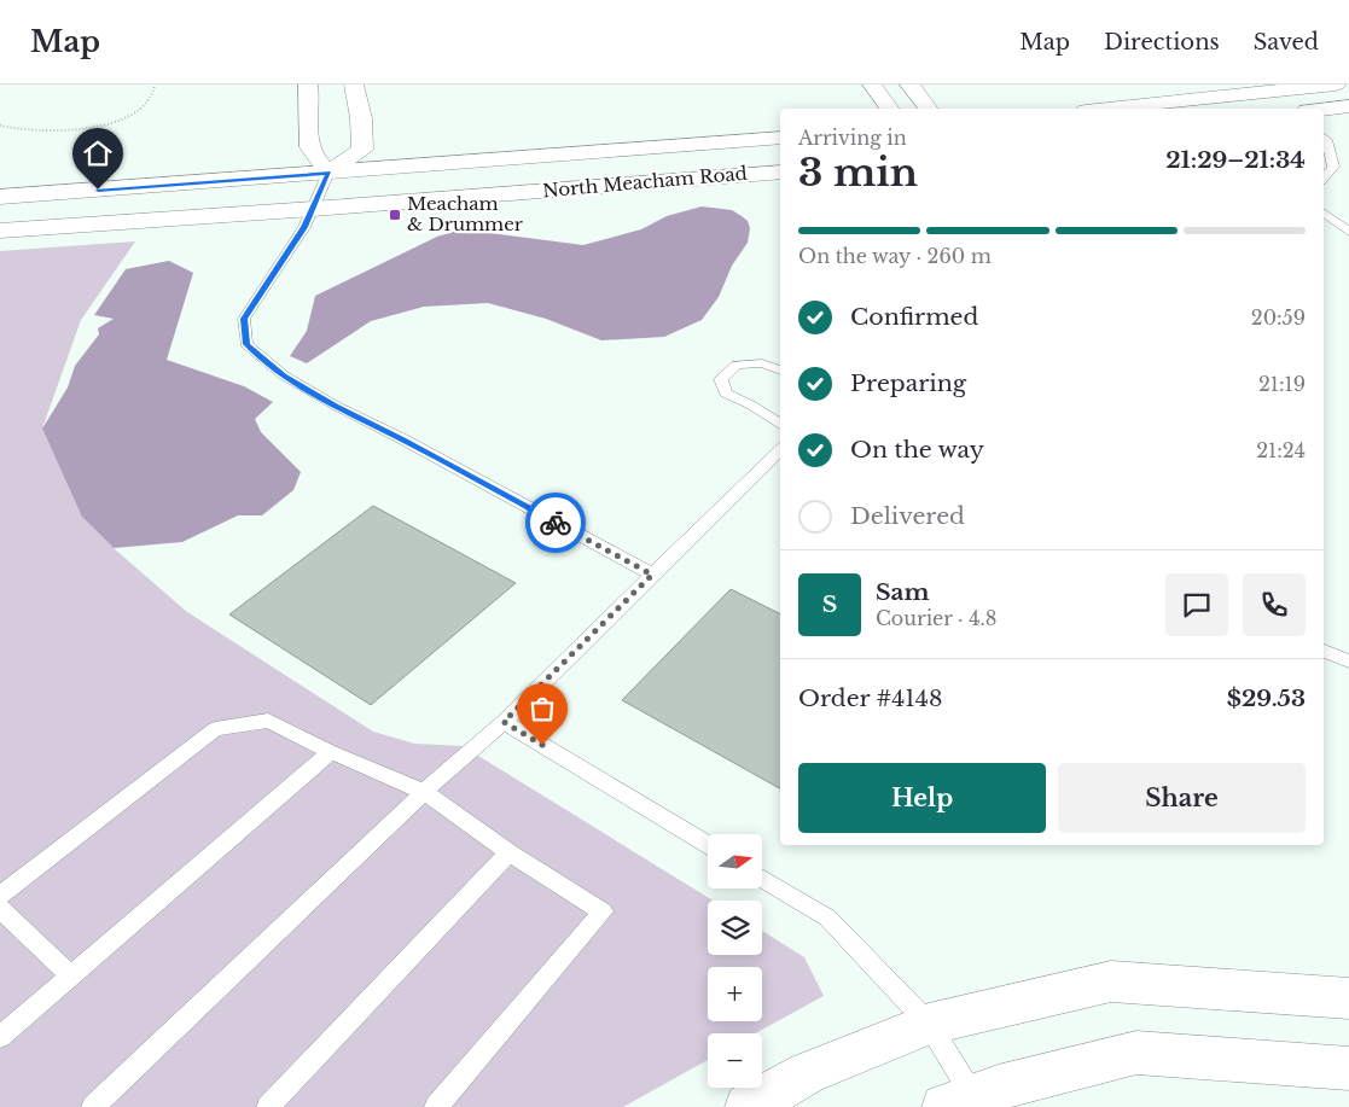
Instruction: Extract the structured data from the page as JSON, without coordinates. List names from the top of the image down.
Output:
{
  "streets": {
    "main road": ["North Meacham Road"]
  },
  "places": {
    "transit": ["Meacham & Drummer"]
  },
  "north": "right",
  "page": {
    "header": "Map",
    "nav": ["Map", "Directions", "Saved"],
    "heading": ["3 min", "Arriving in", "21:29–21:34"],
    "panel": [
      "Sam",
      "Courier · 4.8",
      "Order #4148",
      "$29.53"
    ],
    "bar": "On the way · 260 m",
    "list": [
      ["Confirmed", "20:59"],
      ["Preparing", "21:19"],
      ["On the way", "21:24"],
      "Delivered"
    ],
    "round": "S",
    "buttons": ["Help", "Share"],
    "map_buttons": ["+", "−"]
  }
}
